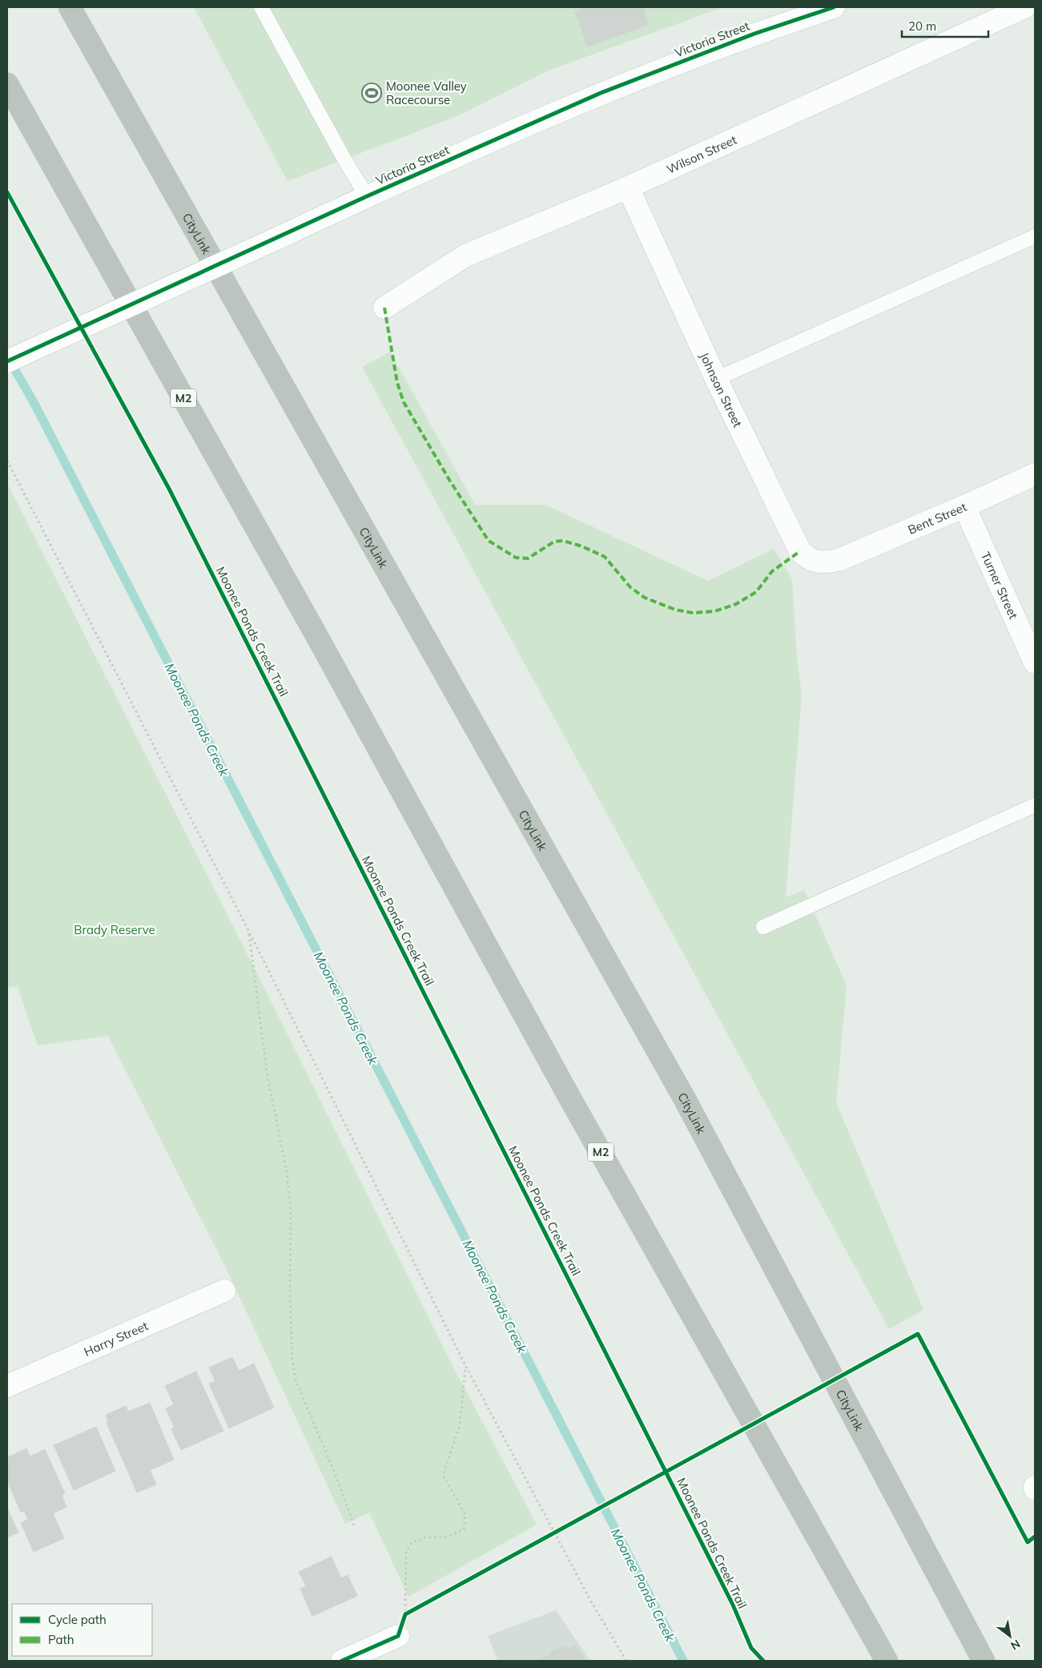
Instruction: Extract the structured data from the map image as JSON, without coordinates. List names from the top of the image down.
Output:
{
  "streets": {
    "highway": ["CityLink", "M2"],
    "street": [
      "Victoria Street",
      "Wilson Street",
      "Johnson Street",
      "Bent Street",
      "Turner Street",
      "Harry Street"
    ],
    "cycle path": ["Moonee Ponds Creek Trail"]
  },
  "crossings": [
    ["Wilson Street", "Johnson Street"],
    ["Johnson Street", "Bent Street"],
    ["Bent Street", "Turner Street"]
  ],
  "water": ["Moonee Ponds Creek"],
  "parks": ["Brady Reserve"],
  "places": {
    "sports": ["Moonee Valley Racecourse"]
  },
  "legend": ["Cycle path", "Path"],
  "scale_bar": "20 m",
  "north": "bottom right"
}
